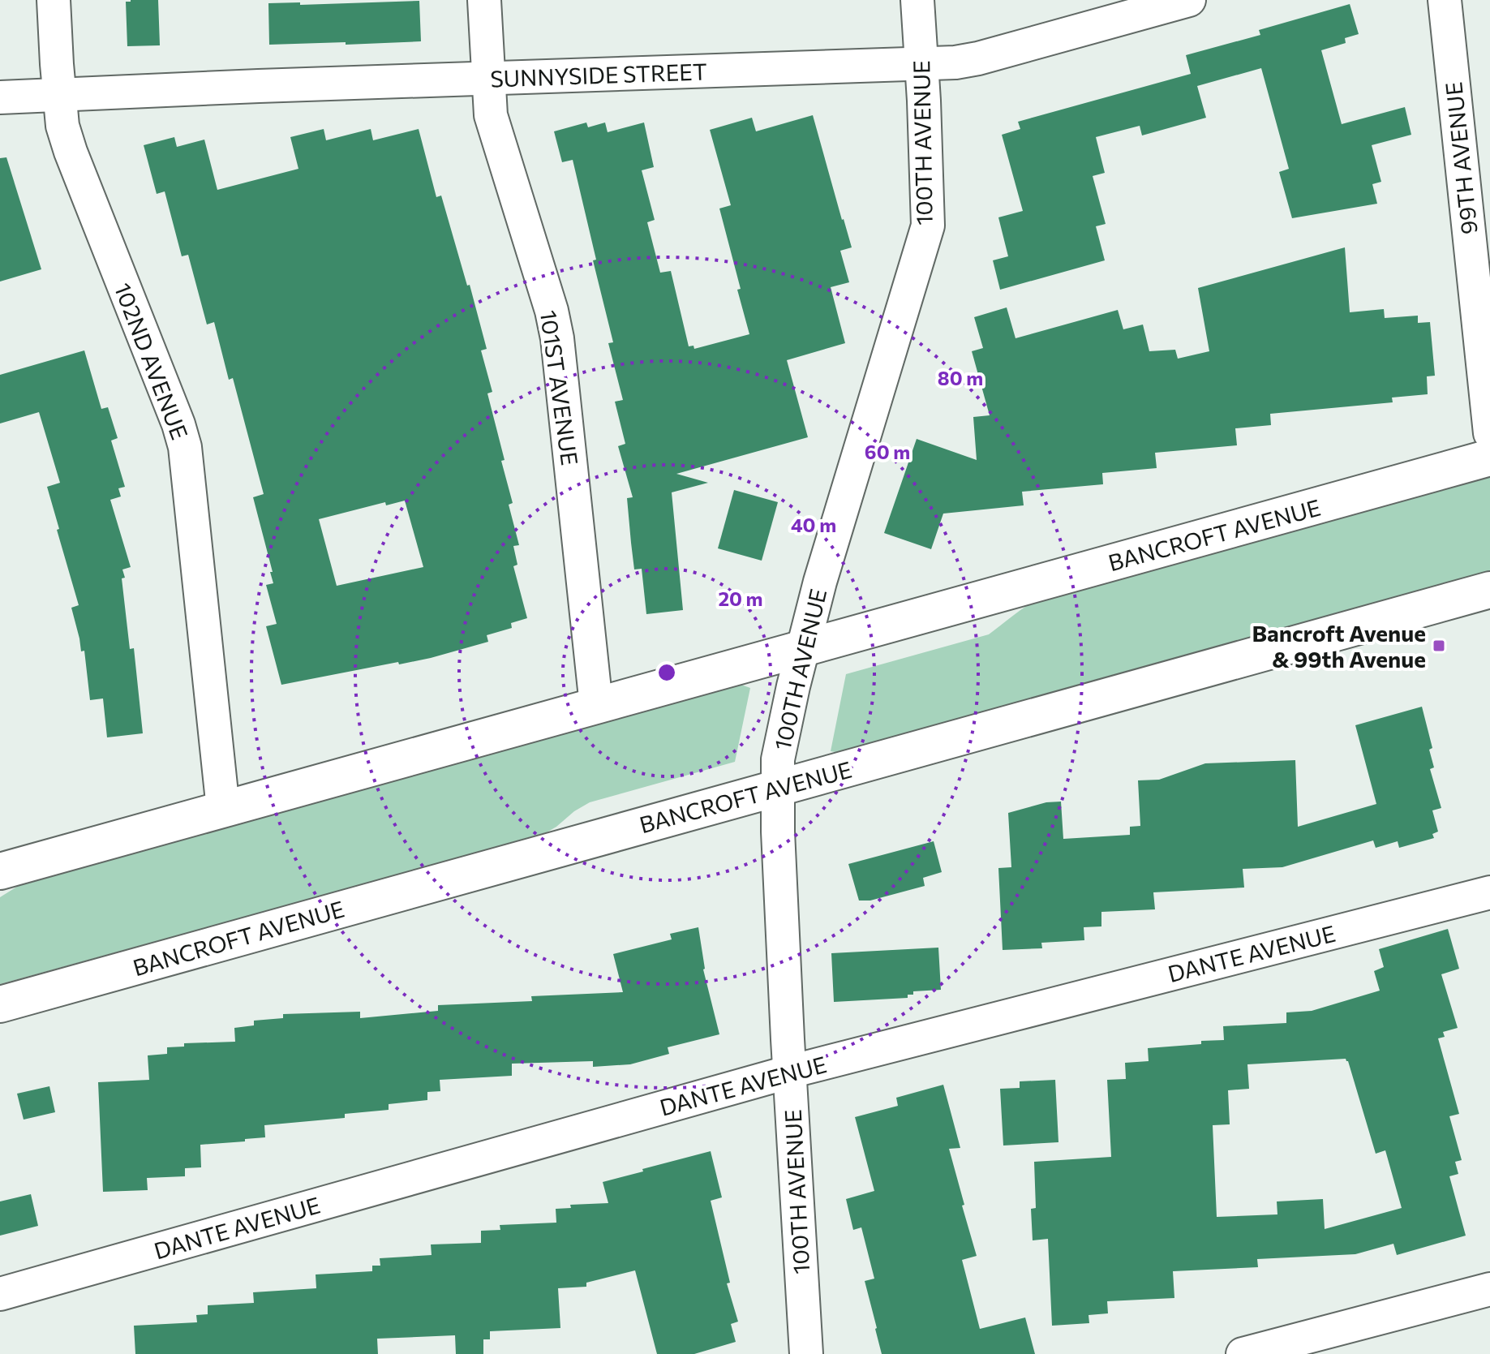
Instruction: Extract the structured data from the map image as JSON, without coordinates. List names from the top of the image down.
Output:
{
  "streets": {
    "main road": ["BANCROFT AVENUE"],
    "street": [
      "SUNNYSIDE STREET",
      "100TH AVENUE",
      "99TH AVENUE",
      "102ND AVENUE",
      "101ST AVENUE",
      "DANTE AVENUE"
    ]
  },
  "crossings": [
    ["SUNNYSIDE STREET", "100TH AVENUE"],
    ["SUNNYSIDE STREET", "102ND AVENUE"],
    ["SUNNYSIDE STREET", "101ST AVENUE"],
    ["100TH AVENUE", "BANCROFT AVENUE"],
    ["100TH AVENUE", "DANTE AVENUE"],
    ["102ND AVENUE", "BANCROFT AVENUE"],
    ["101ST AVENUE", "BANCROFT AVENUE"]
  ],
  "places": {
    "transit": ["Bancroft Avenue & 99th Avenue"]
  },
  "rings": [
    "80 m",
    "60 m",
    "40 m",
    "20 m"
  ]
}
